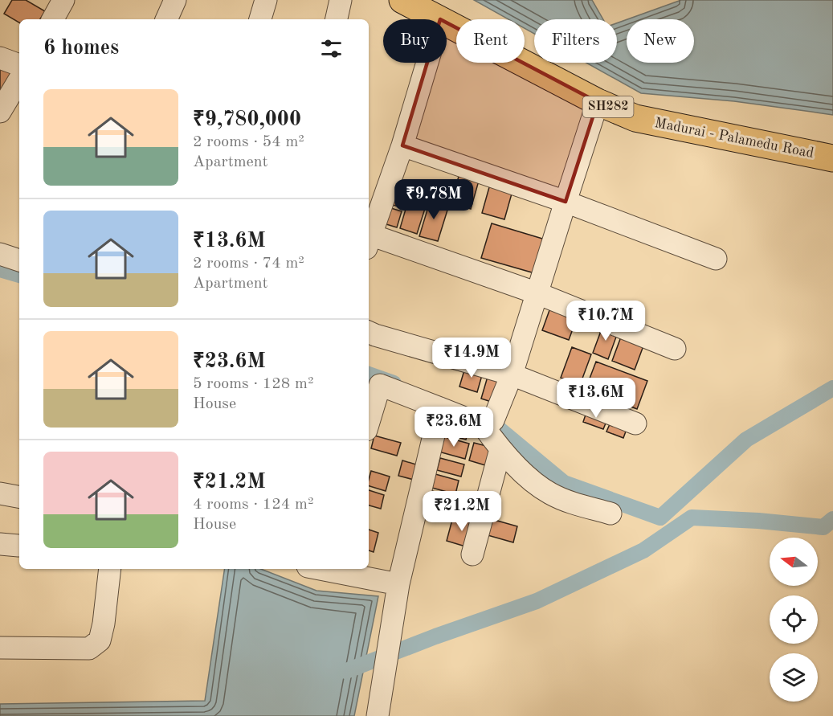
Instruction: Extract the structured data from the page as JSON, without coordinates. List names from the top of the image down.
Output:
{
  "streets": {
    "main road": ["SH282", "Madurai - Palamedu Road"]
  },
  "north": "left",
  "page": {
    "chip": [
      "Buy",
      "Rent",
      "Filters",
      "New"
    ],
    "heading": "6 homes",
    "list": [
      {
        "name": "₹9,780,000",
        "note": "2 rooms · 54 m² · Apartment"
      },
      {
        "name": "₹13.6M",
        "note": "2 rooms · 74 m² · Apartment"
      },
      {
        "name": "₹23.6M",
        "note": "5 rooms · 128 m² · House"
      },
      {
        "name": "₹21.2M",
        "note": "4 rooms · 124 m² · House"
      }
    ],
    "price": [
      "₹9.78M",
      "₹10.7M",
      "₹14.9M",
      "₹13.6M",
      "₹23.6M",
      "₹21.2M"
    ]
  }
}
